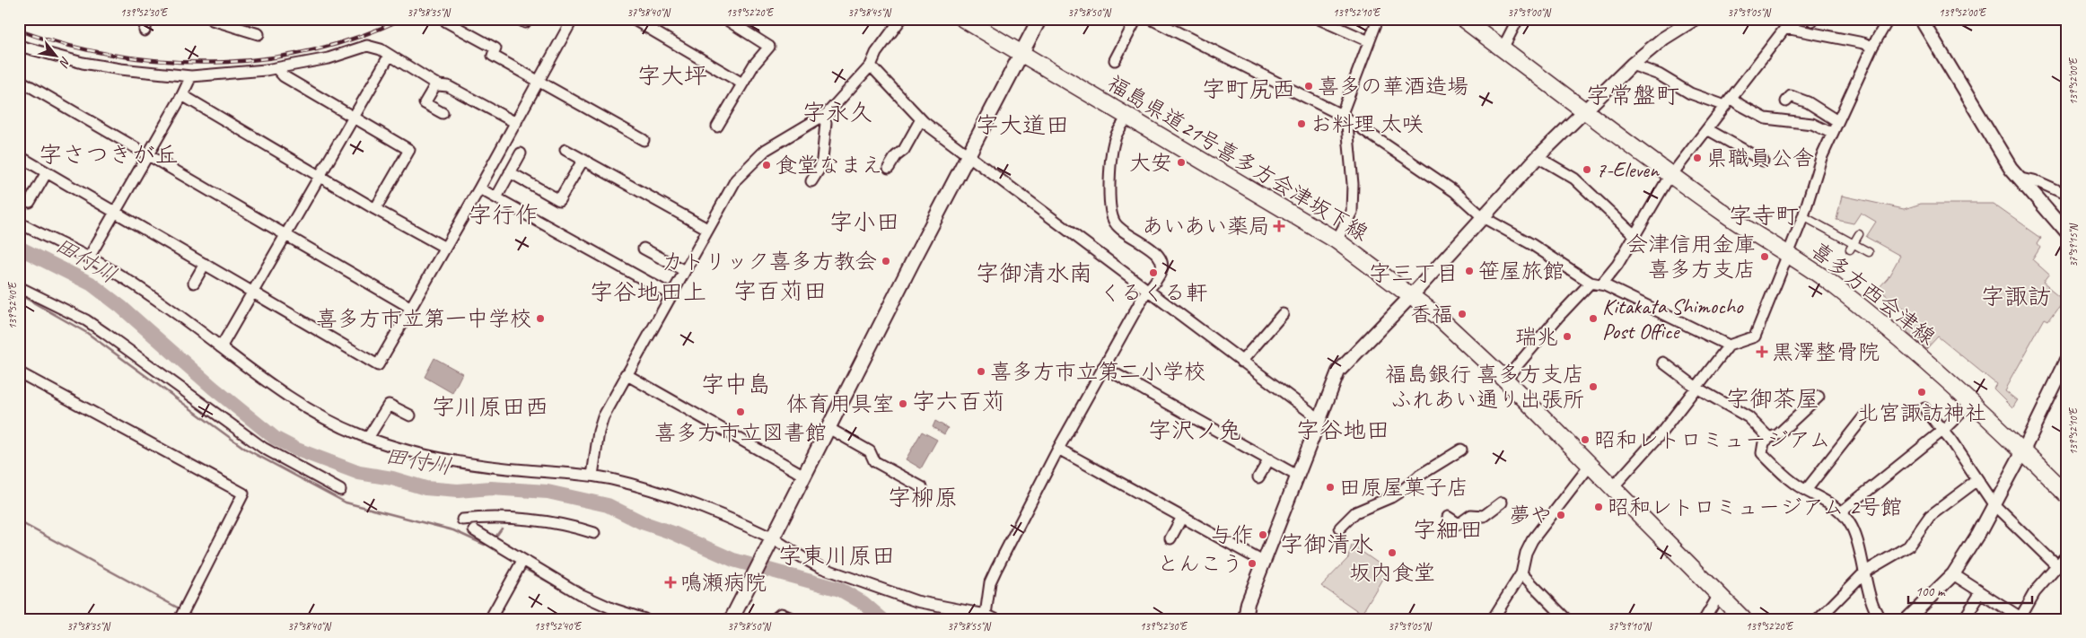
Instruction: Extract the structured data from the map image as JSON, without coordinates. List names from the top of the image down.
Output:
{
  "streets": {
    "main road": ["福島県道21号喜多方会津坂下線", "喜多方西会津線"]
  },
  "districts": [
    "字大坪",
    "字町尻西",
    "字常盤町",
    "字永久",
    "字大道田",
    "字さつきが丘",
    "字行作",
    "字寺町",
    "字小田",
    "字御清水南",
    "字三丁目",
    "字百苅田",
    "字谷地田上",
    "字諏訪",
    "字中島",
    "字御茶屋",
    "字六百苅",
    "字川原田西",
    "字沢ノ免",
    "字谷地田",
    "字柳原",
    "字細田",
    "字御清水",
    "字東川原田"
  ],
  "water": ["田付川"],
  "places": {
    "other": [
      "喜多の華酒造場",
      "お料理 太咲",
      "県職員公舎",
      "大安",
      "食堂なまえ",
      "7-Eleven",
      "会津信用金庫 喜多方支店",
      "カトリック喜多方教会",
      "笹屋旅館",
      "くるくる軒",
      "香福",
      "喜多方市立第一中学校",
      "Kitakata Shimocho Post Office",
      "瑞兆",
      "喜多方市立第二小学校",
      "福島銀行 喜多方支店 ふれあい通り出張所",
      "北宮諏訪神社",
      "体育用具室",
      "喜多方市立図書館",
      "昭和レトロミュージアム",
      "田原屋菓子店",
      "昭和レトロミュージアム 2号館",
      "夢や",
      "与作",
      "坂内食堂",
      "とんこう"
    ],
    "health": ["あいあい薬局", "黒澤整骨院", "鳴瀬病院"]
  },
  "scale_bar": "100 m",
  "north": "bottom right",
  "coordinates": [
    "139°52'30\"E",
    "37°38'35\"N",
    "37°38'40\"N",
    "139°52'20\"E",
    "37°38'45\"N",
    "37°38'50\"N",
    "139°52'10\"E",
    "37°39'00\"N",
    "37°39'05\"N",
    "139°52'00\"E",
    "37°39'15\"N",
    "139°52'40\"E",
    "37°38'55\"N",
    "37°39'10\"N"
  ]
}
